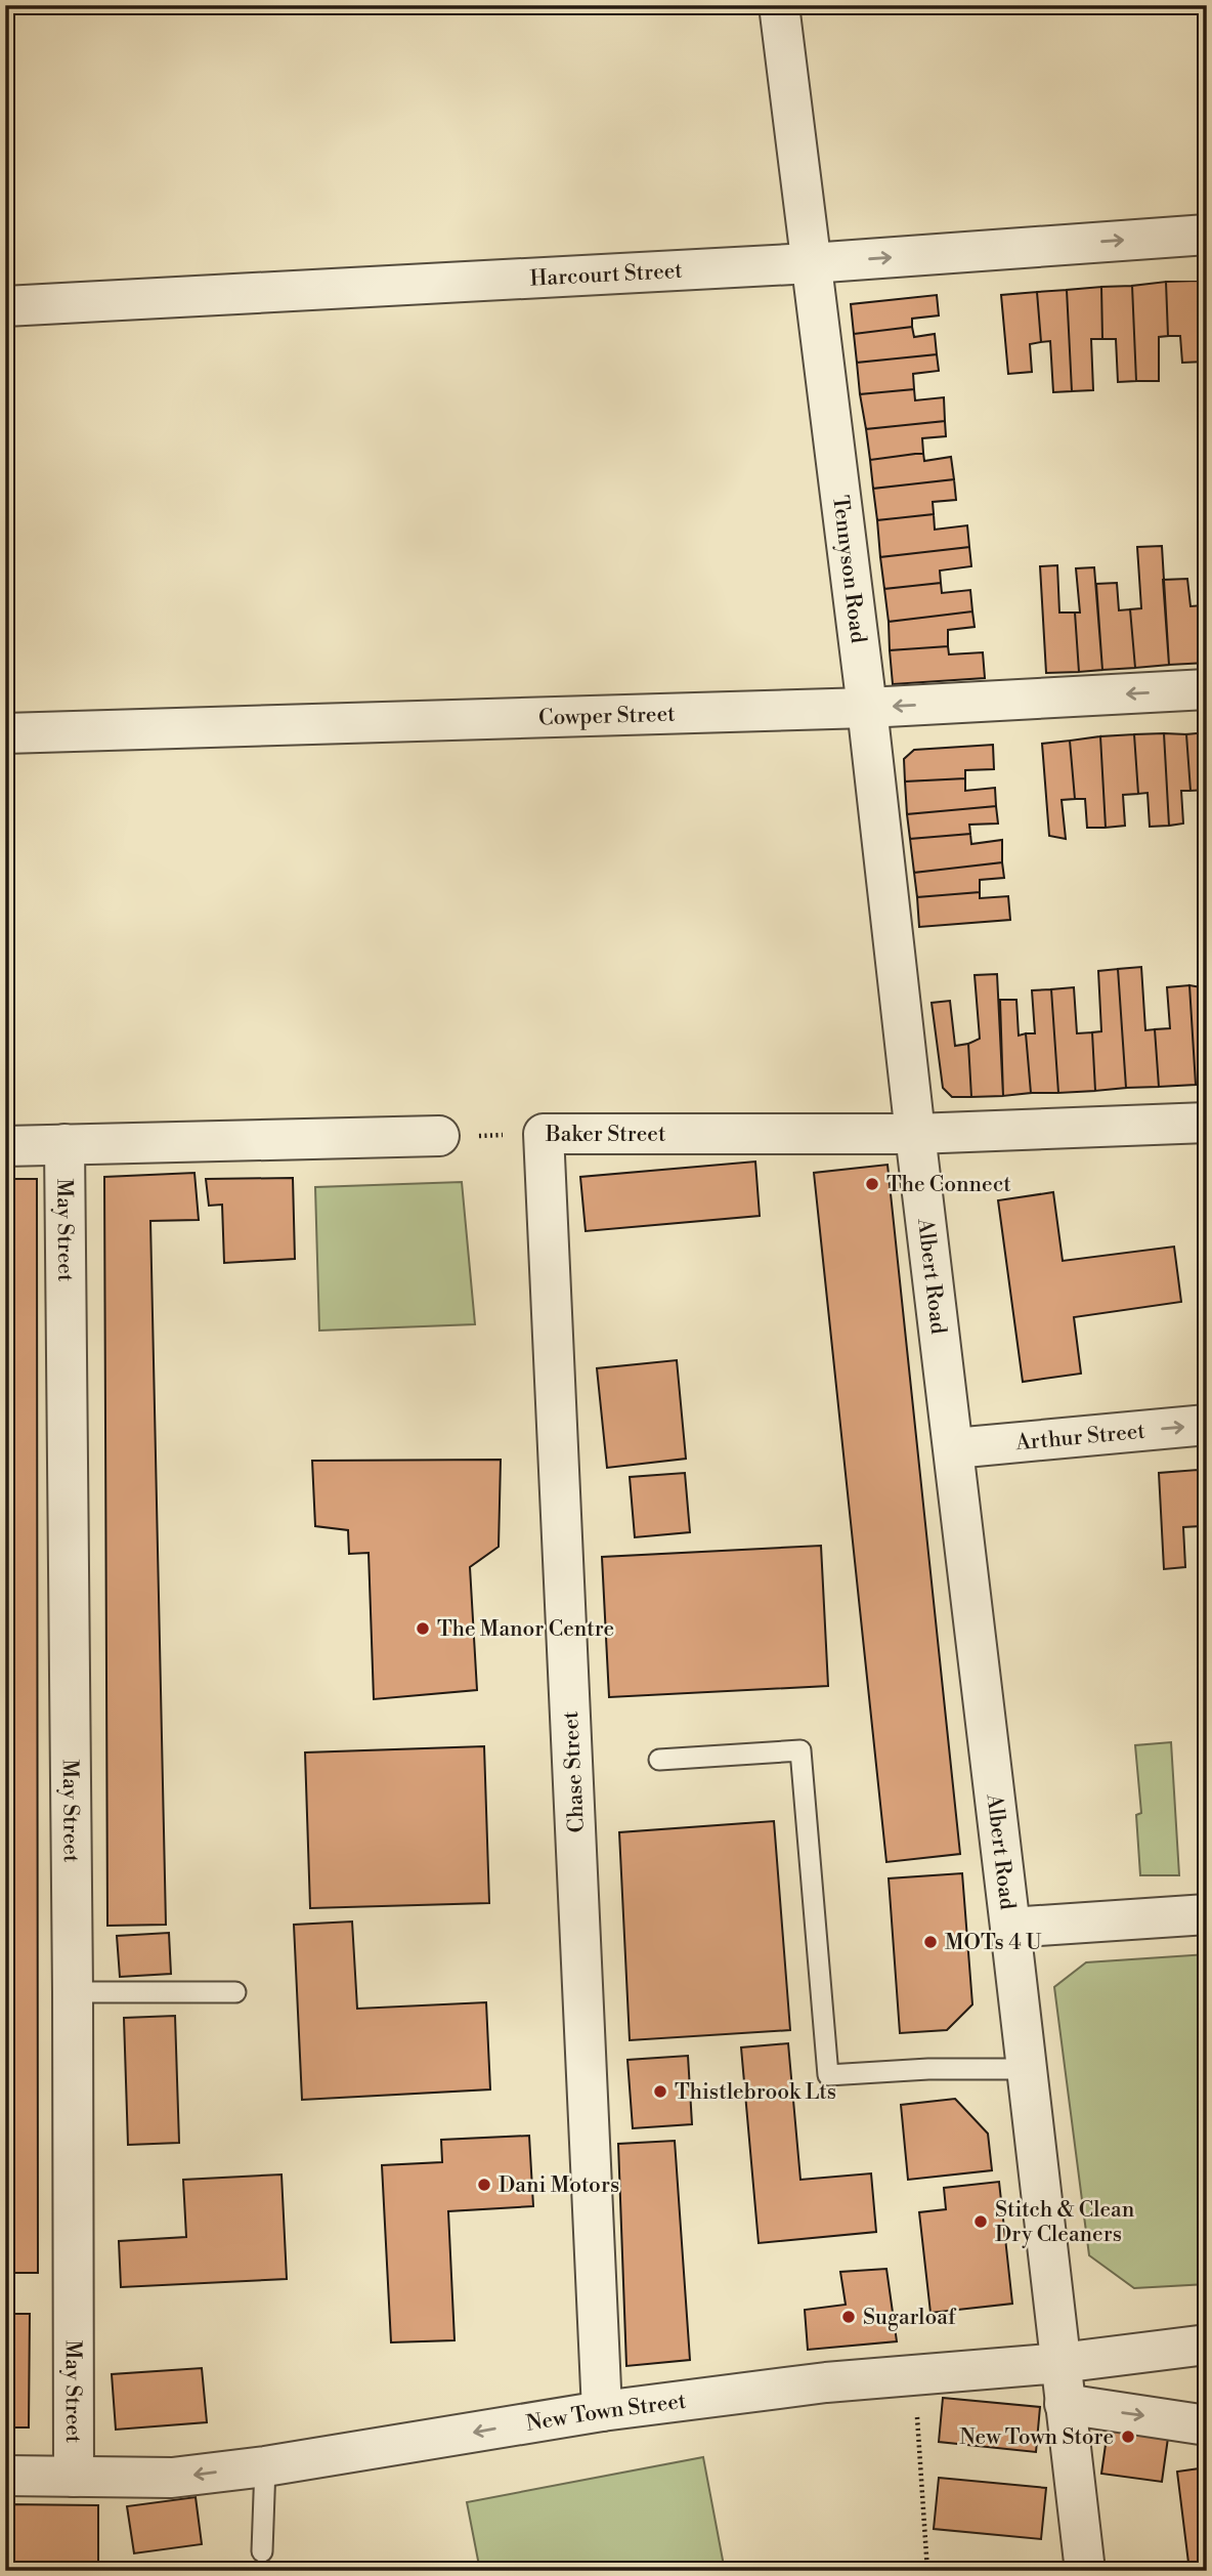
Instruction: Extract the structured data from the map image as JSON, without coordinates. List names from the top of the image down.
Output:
{
  "streets": {
    "street": [
      "Harcourt Street",
      "Tennyson Road",
      "Cowper Street",
      "Baker Street",
      "May Street",
      "Albert Road",
      "Arthur Street",
      "Chase Street",
      "New Town Street"
    ]
  },
  "crossings": [
    ["Harcourt Street", "Tennyson Road"],
    ["Tennyson Road", "Cowper Street"],
    ["Tennyson Road", "Baker Street"],
    ["Tennyson Road", "Albert Road"],
    ["Baker Street", "Albert Road"],
    ["Baker Street", "Chase Street"],
    ["May Street", "New Town Street"],
    ["Albert Road", "Arthur Street"],
    ["Albert Road", "New Town Street"],
    ["Chase Street", "New Town Street"]
  ],
  "one_way": ["Arthur Street", "New Town Street"],
  "places": [
    "The Connect",
    "The Manor Centre",
    "MOTs 4 U",
    "Thistlebrook Lts",
    "Dani Motors",
    "Stitch & Clean Dry Cleaners",
    "Sugarloaf",
    "New Town Store"
  ]
}
